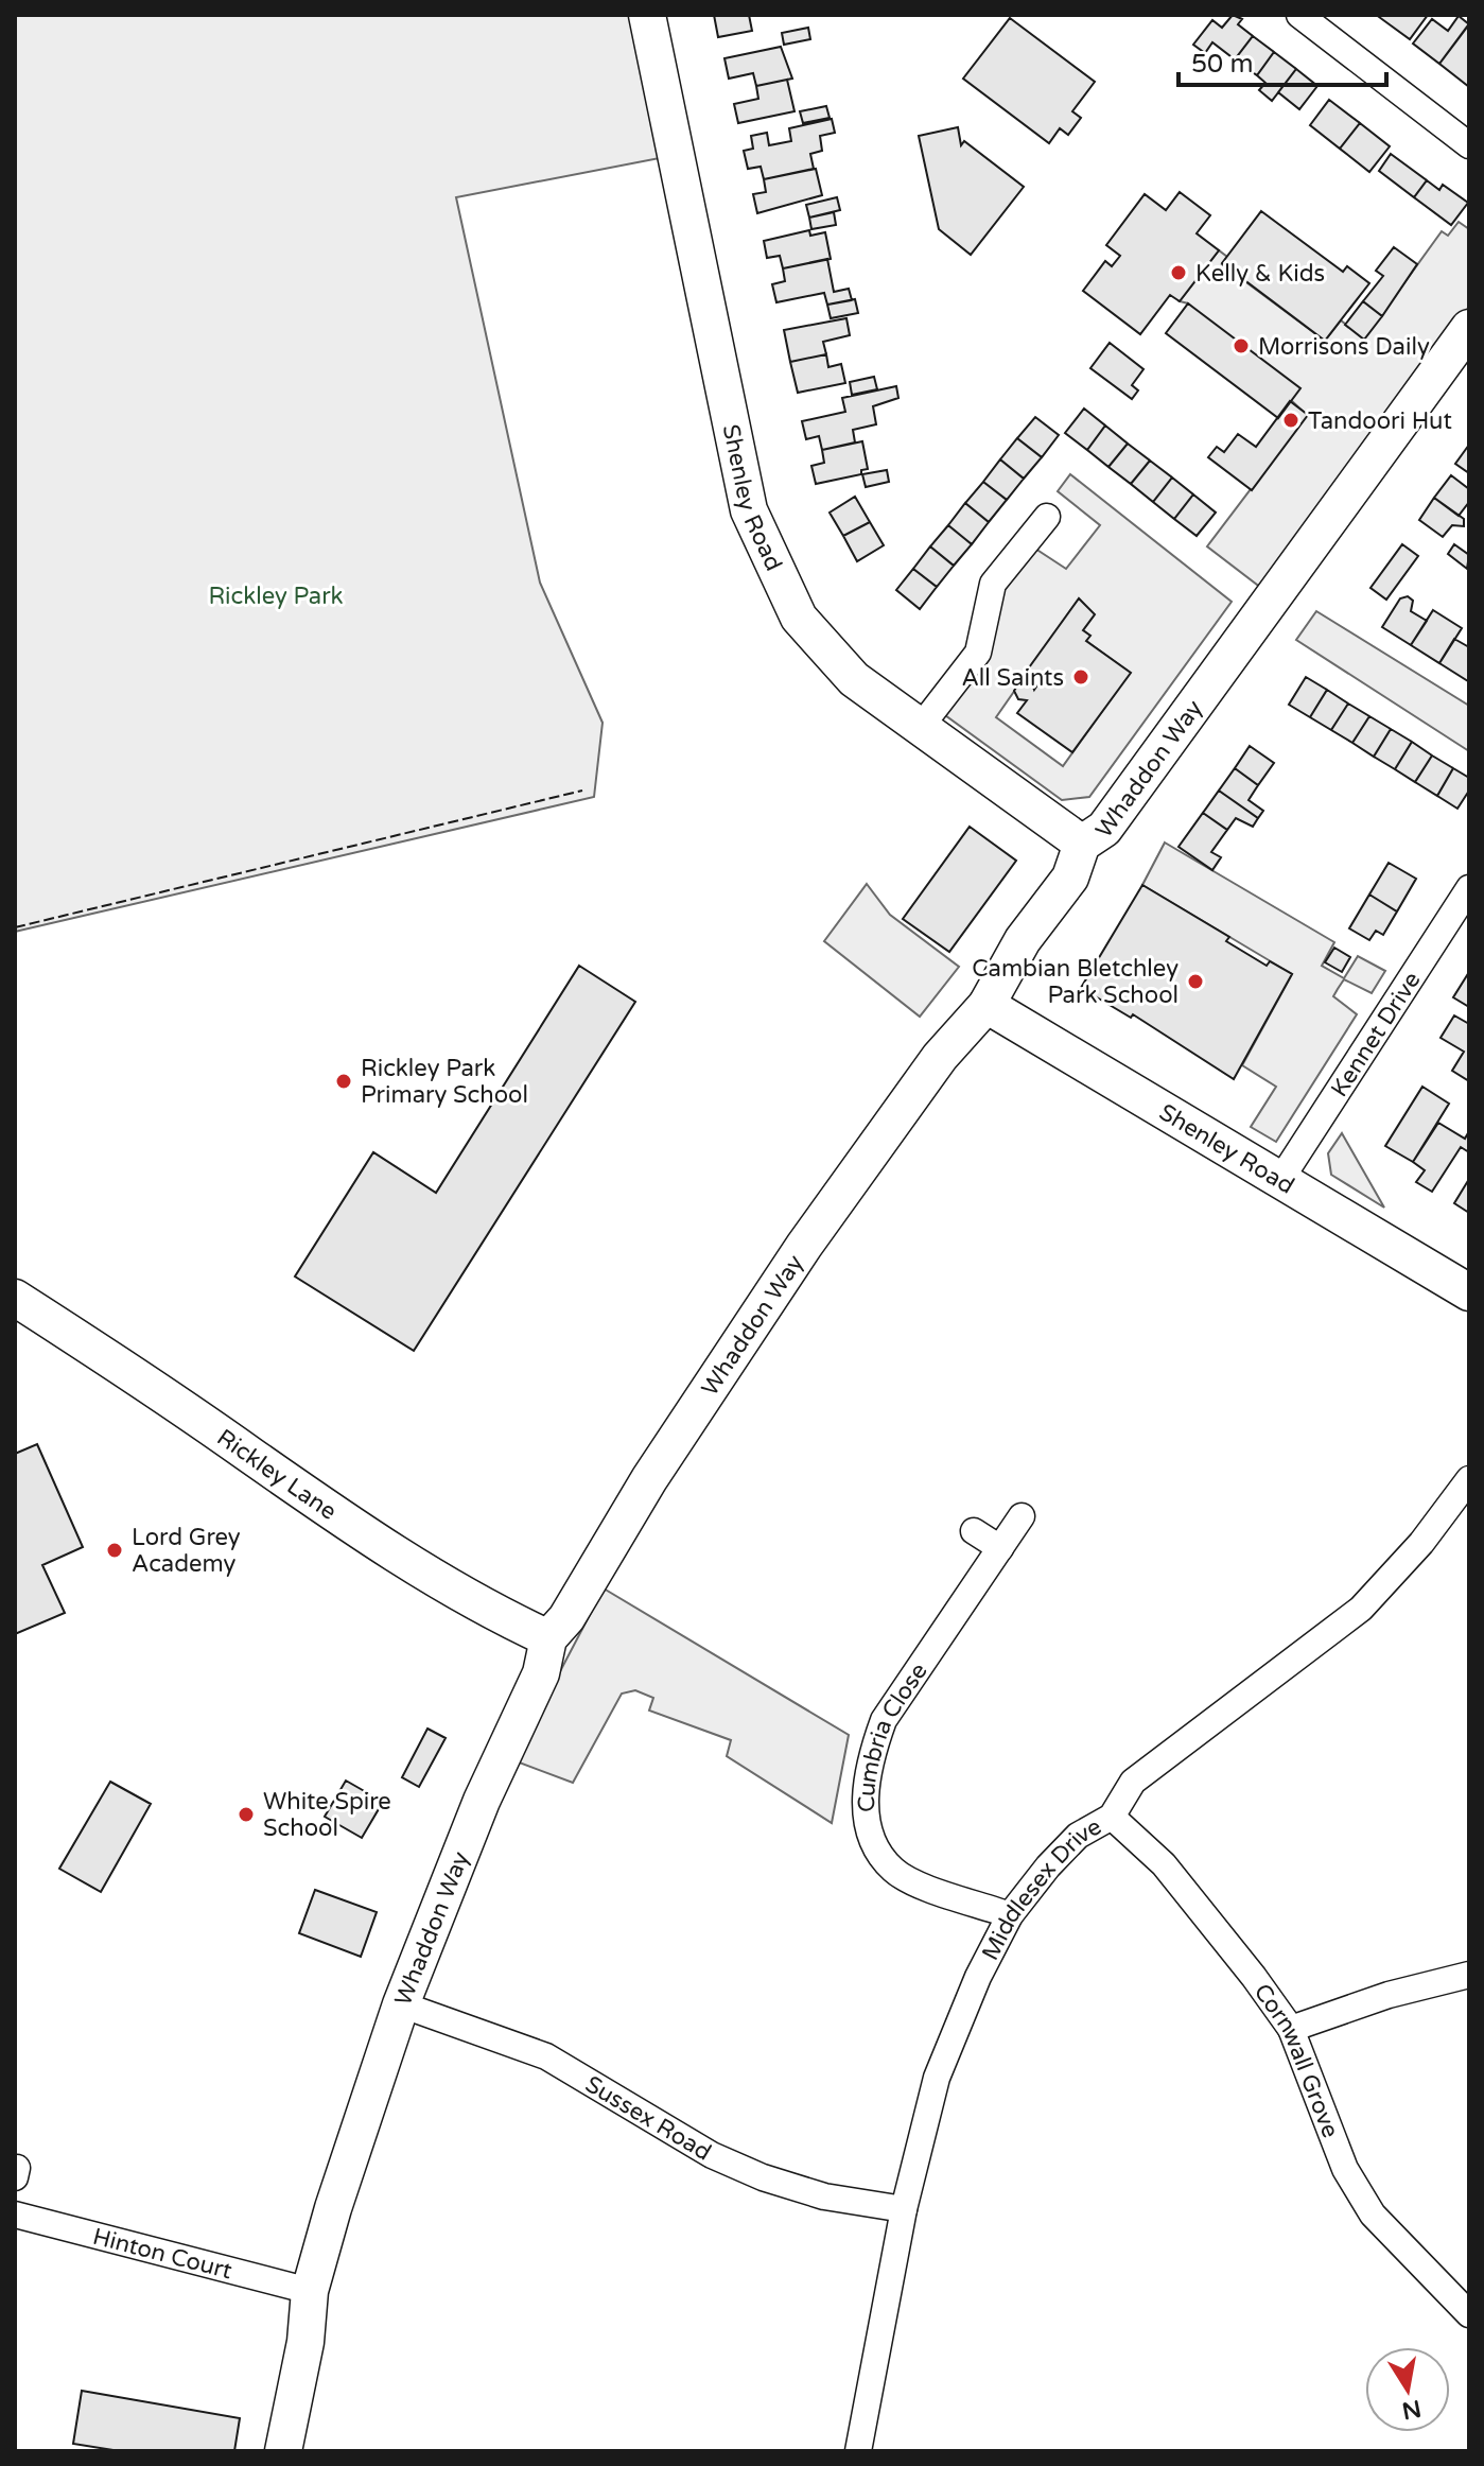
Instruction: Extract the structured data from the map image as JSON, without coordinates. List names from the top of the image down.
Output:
{
  "streets": {
    "street": [
      "Shenley Road",
      "Whaddon Way",
      "Kennet Drive",
      "Rickley Lane",
      "Cumbria Close",
      "Middlesex Drive",
      "Cornwall Grove",
      "Sussex Road",
      "Hinton Court"
    ]
  },
  "crossings": [
    ["Shenley Road", "Whaddon Way"],
    ["Shenley Road", "Kennet Drive"],
    ["Whaddon Way", "Rickley Lane"],
    ["Whaddon Way", "Sussex Road"],
    ["Whaddon Way", "Hinton Court"],
    ["Cumbria Close", "Middlesex Drive"],
    ["Middlesex Drive", "Cornwall Grove"],
    ["Middlesex Drive", "Sussex Road"]
  ],
  "parks": ["Rickley Park"],
  "places": [
    "Kelly & Kids",
    "Morrisons Daily",
    "Tandoori Hut",
    "All Saints",
    "Cambian Bletchley Park School",
    "Rickley Park Primary School",
    "Lord Grey Academy",
    "White Spire School"
  ],
  "scale_bar": "50 m",
  "north": "bottom"
}
